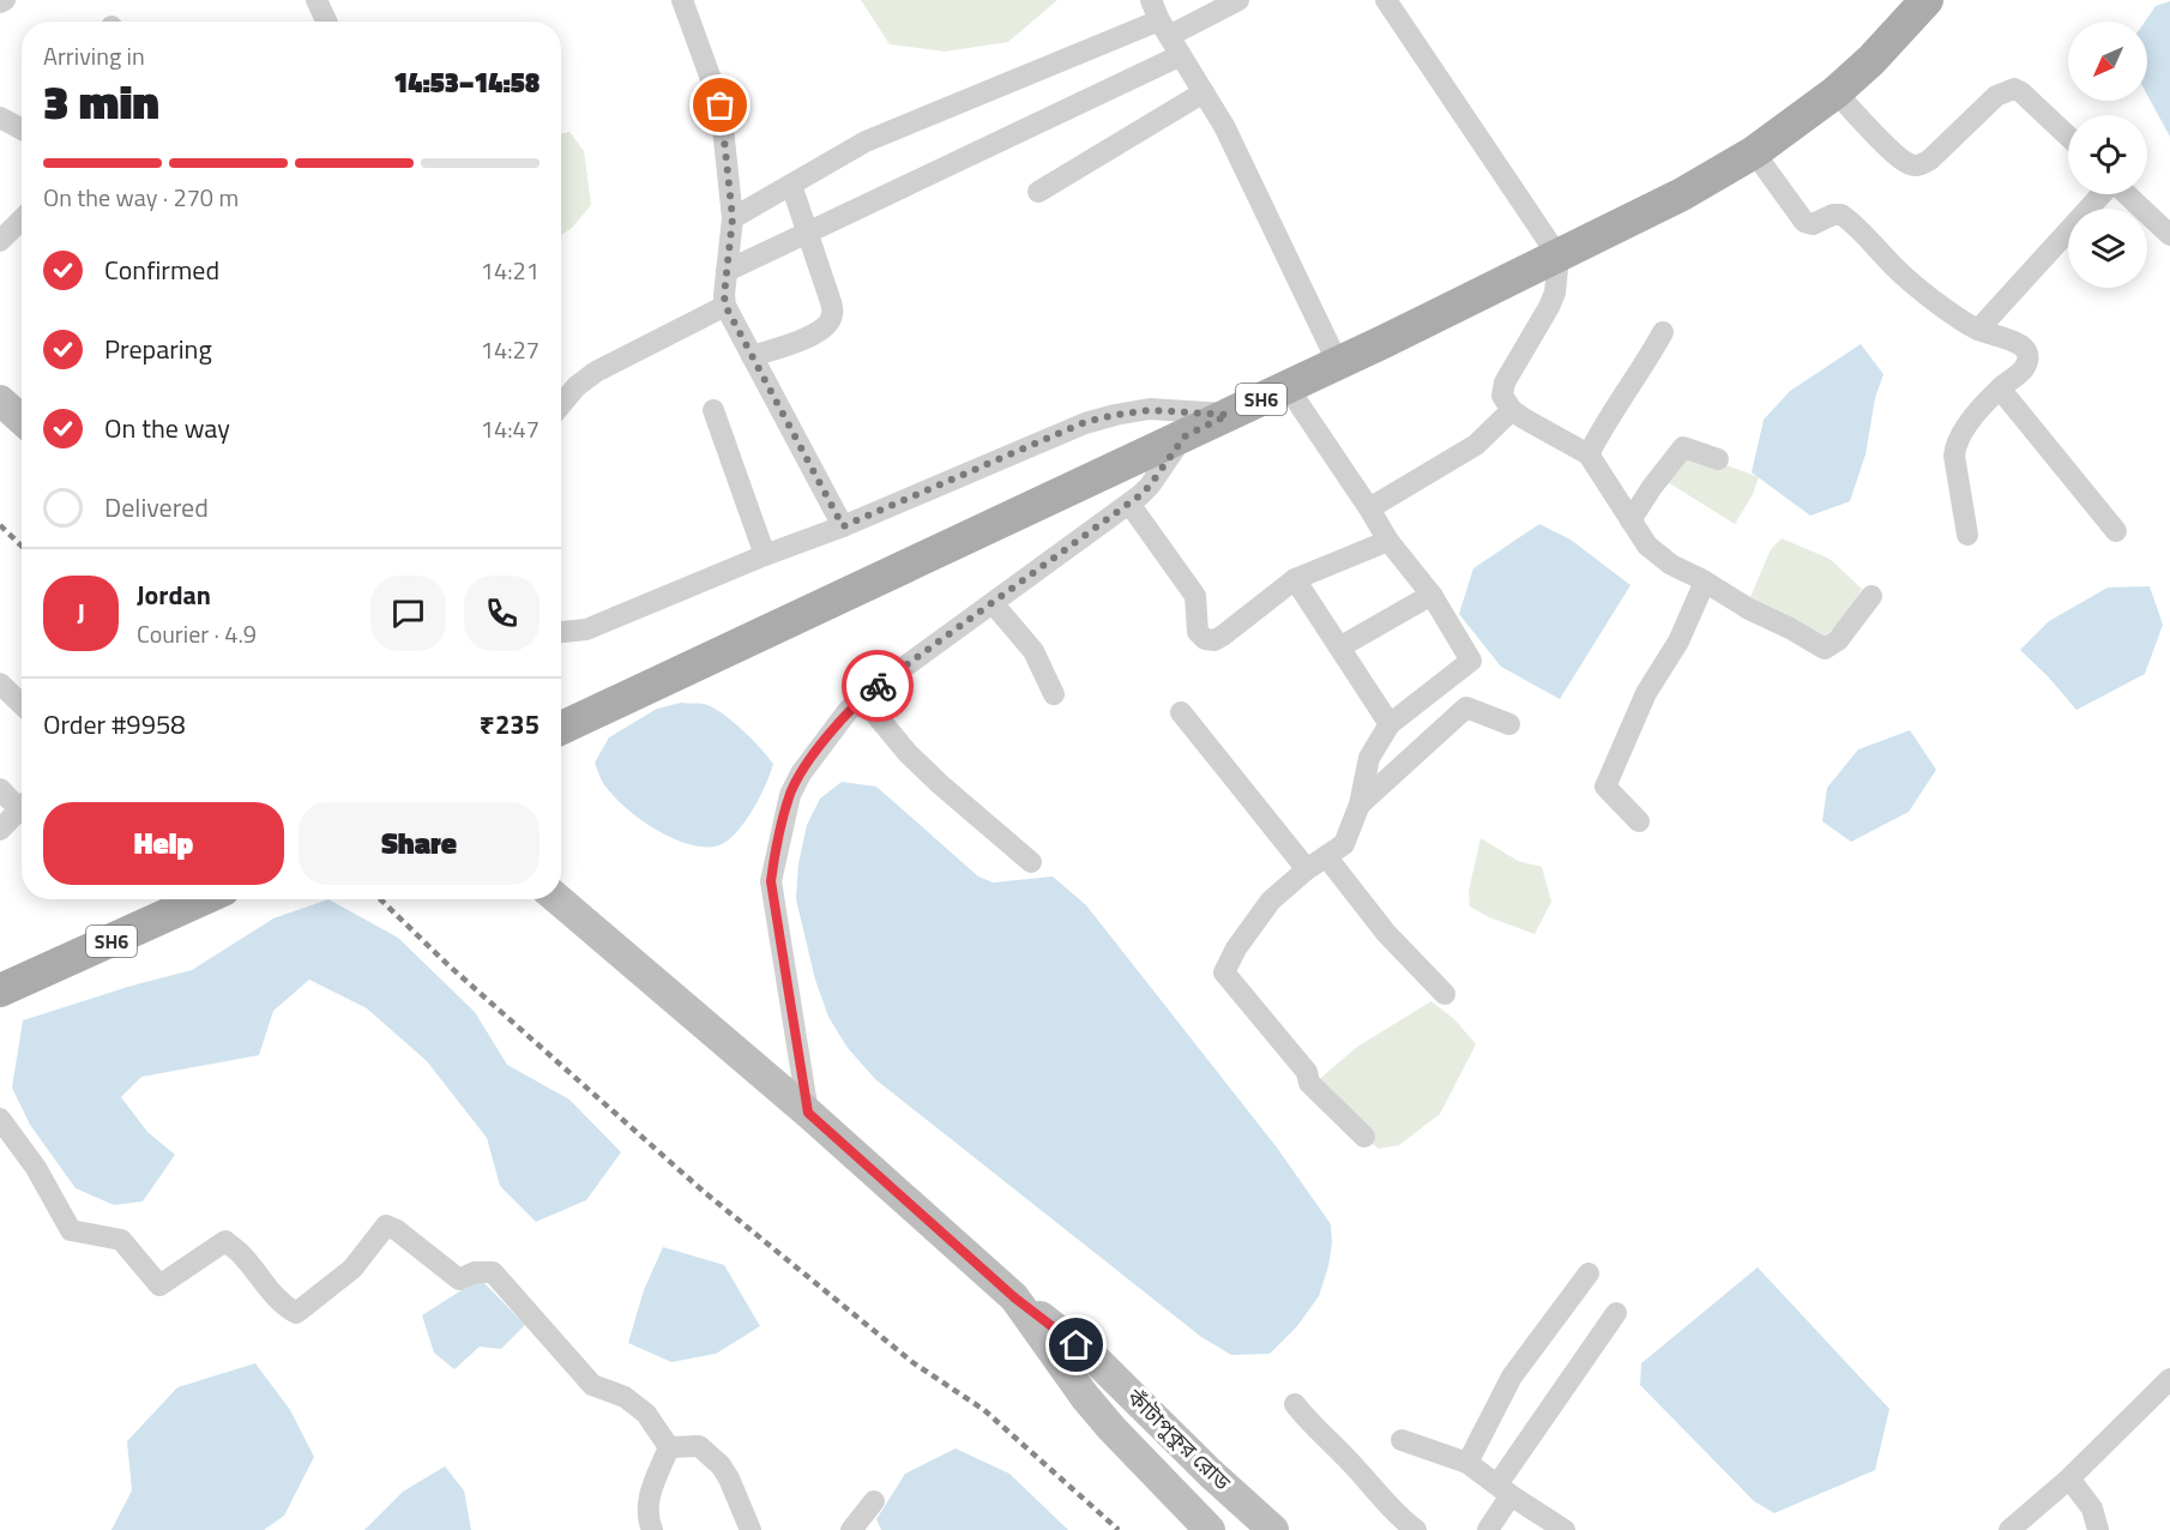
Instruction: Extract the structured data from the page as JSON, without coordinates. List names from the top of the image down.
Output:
{
  "streets": {
    "main road": ["SH6", "কাঁটাপুকুর রোড"]
  },
  "north": "bottom left",
  "page": {
    "heading": ["3 min", "Arriving in", "14:53–14:58"],
    "panel": [
      "Jordan",
      "Courier · 4.9",
      "Order #9958",
      "₹235"
    ],
    "bar": "On the way · 270 m",
    "list": [
      ["Confirmed", "14:21"],
      ["Preparing", "14:27"],
      ["On the way", "14:47"],
      "Delivered"
    ],
    "round": "J",
    "buttons": ["Help", "Share"]
  }
}
